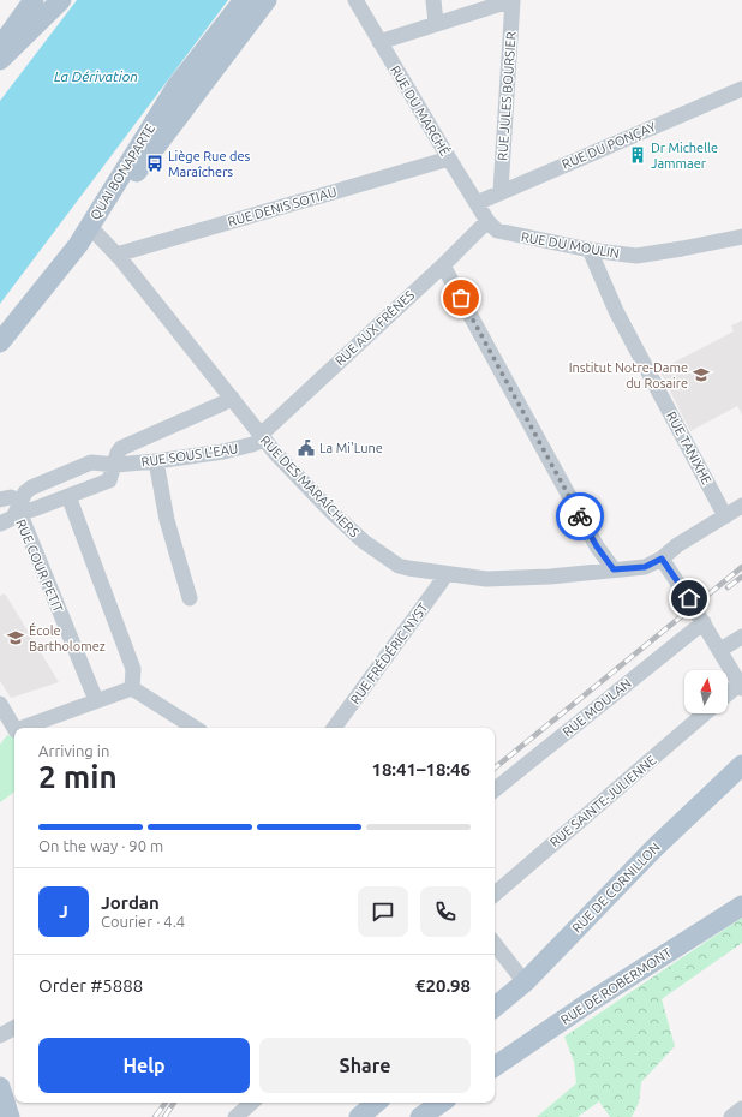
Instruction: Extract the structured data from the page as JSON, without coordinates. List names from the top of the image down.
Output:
{
  "streets": {
    "main road": ["QUAI BONAPARTE", "RUE DE CORNILLON", "RUE DE ROBERMONT"],
    "street": [
      "RUE JULES BOURSIER",
      "RUE DU MARCHÉ",
      "RUE DU PONÇAY",
      "RUE DENIS SOTIAU",
      "RUE DU MOULIN",
      "RUE AUX FRÊNES",
      "RUE TANIXHE",
      "RUE SOUS L'EAU",
      "RUE DES MARAÎCHERS",
      "RUE COUR PETIT",
      "RUE FRÉDÉRIC NYST",
      "RUE MOULAN",
      "RUE SAINTE-JULIENNE"
    ]
  },
  "crossings": [
    ["RUE JULES BOURSIER", "RUE DU PONÇAY"],
    ["RUE DU MARCHÉ", "RUE DU PONÇAY"],
    ["RUE DU MARCHÉ", "RUE DENIS SOTIAU"],
    ["RUE DU MARCHÉ", "RUE DU MOULIN"],
    ["RUE DU MARCHÉ", "RUE AUX FRÊNES"],
    ["RUE DENIS SOTIAU", "RUE DES MARAÎCHERS"],
    ["RUE DU MOULIN", "RUE AUX FRÊNES"],
    ["RUE DU MOULIN", "RUE TANIXHE"],
    ["RUE AUX FRÊNES", "RUE SOUS L'EAU"],
    ["RUE AUX FRÊNES", "RUE DES MARAÎCHERS"],
    ["RUE TANIXHE", "RUE DES MARAÎCHERS"],
    ["RUE SOUS L'EAU", "RUE DES MARAÎCHERS"],
    ["RUE SOUS L'EAU", "RUE COUR PETIT"],
    ["RUE DES MARAÎCHERS", "RUE FRÉDÉRIC NYST"]
  ],
  "water": ["La Dérivation"],
  "places": {
    "building": ["Dr Michelle Jammaer"],
    "bus stop": ["Liège Rue des Maraîchers"],
    "school or university": ["Institut Notre-Dame du Rosaire", "École Bartholomez"],
    "public building": ["La Mi'Lune"]
  },
  "north": "top",
  "page": {
    "heading": ["2 min", "Arriving in", "18:41–18:46"],
    "panel": [
      "Jordan",
      "Courier · 4.4",
      "Order #5888",
      "€20.98"
    ],
    "bar": "On the way · 90 m",
    "round": "J",
    "buttons": ["Help", "Share"]
  }
}
